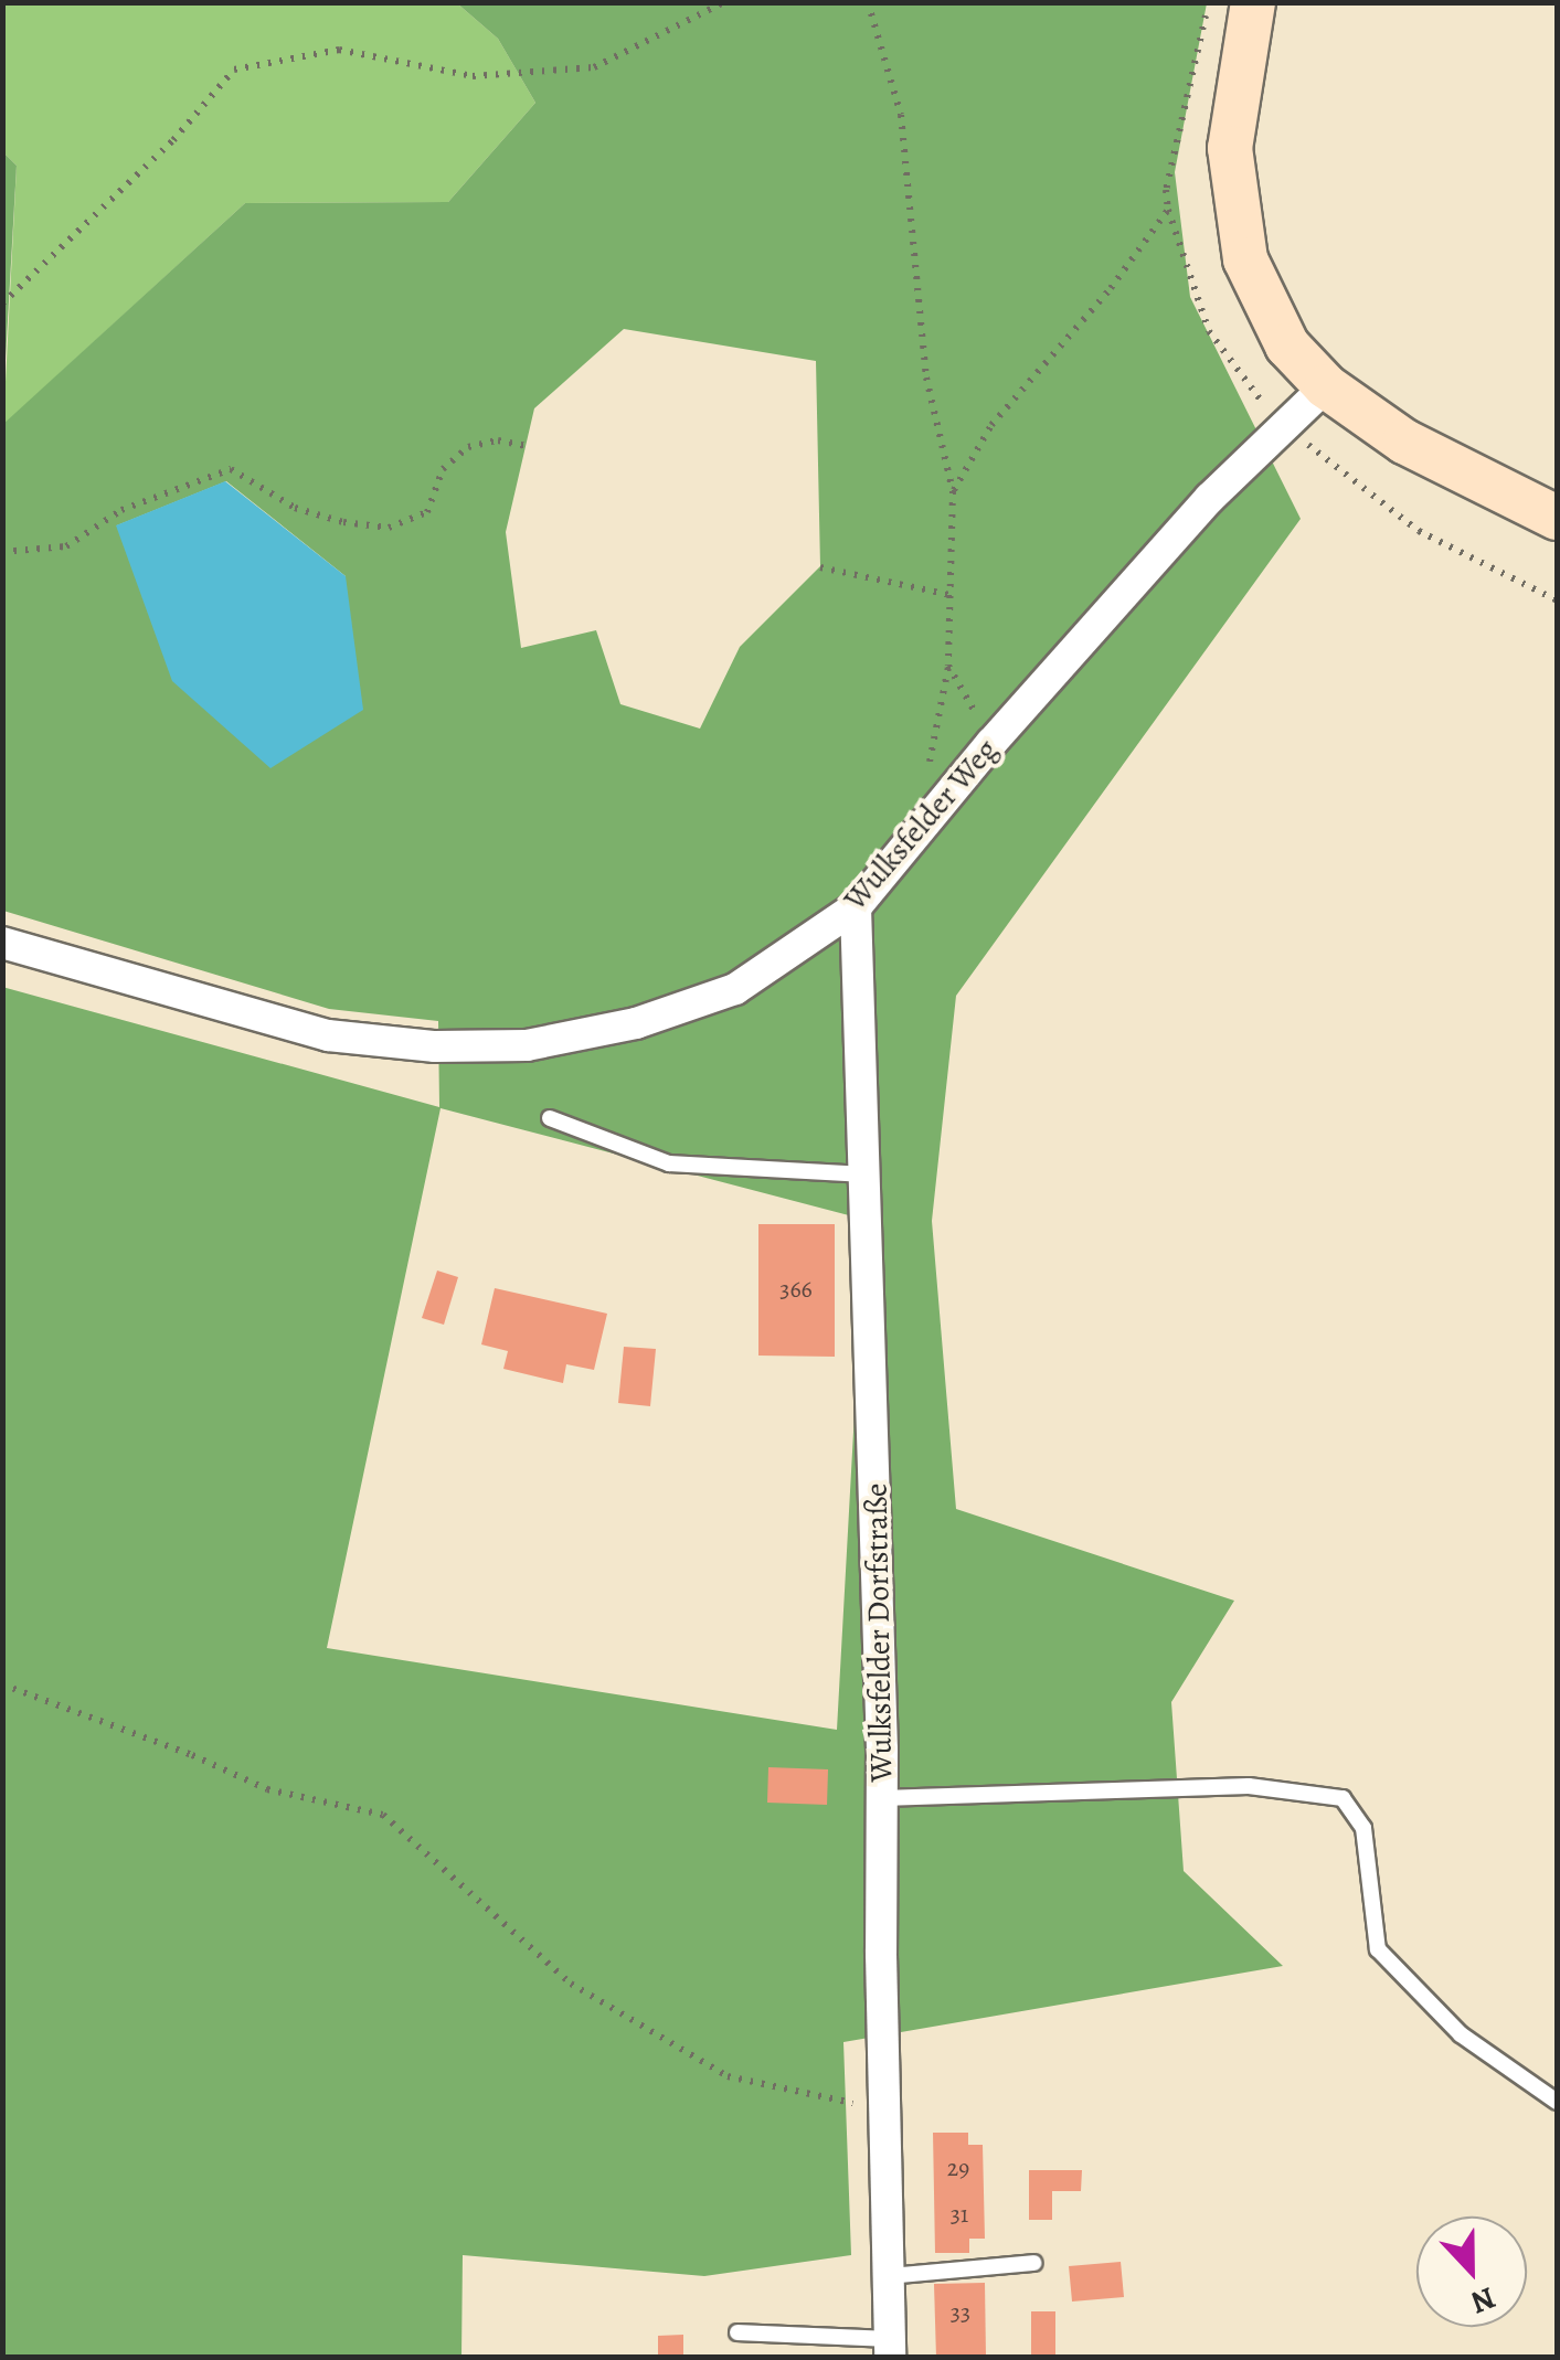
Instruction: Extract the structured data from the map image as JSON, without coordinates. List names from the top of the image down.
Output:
{
  "streets": {
    "street": ["Wulksfelder Weg", "Wulksfelder Dorfstraße"]
  },
  "crossings": [
    ["Wulksfelder Weg", "Wulksfelder Dorfstraße"]
  ],
  "house_numbers": [
    "366",
    "29",
    "31",
    "33"
  ],
  "north": "bottom"
}
